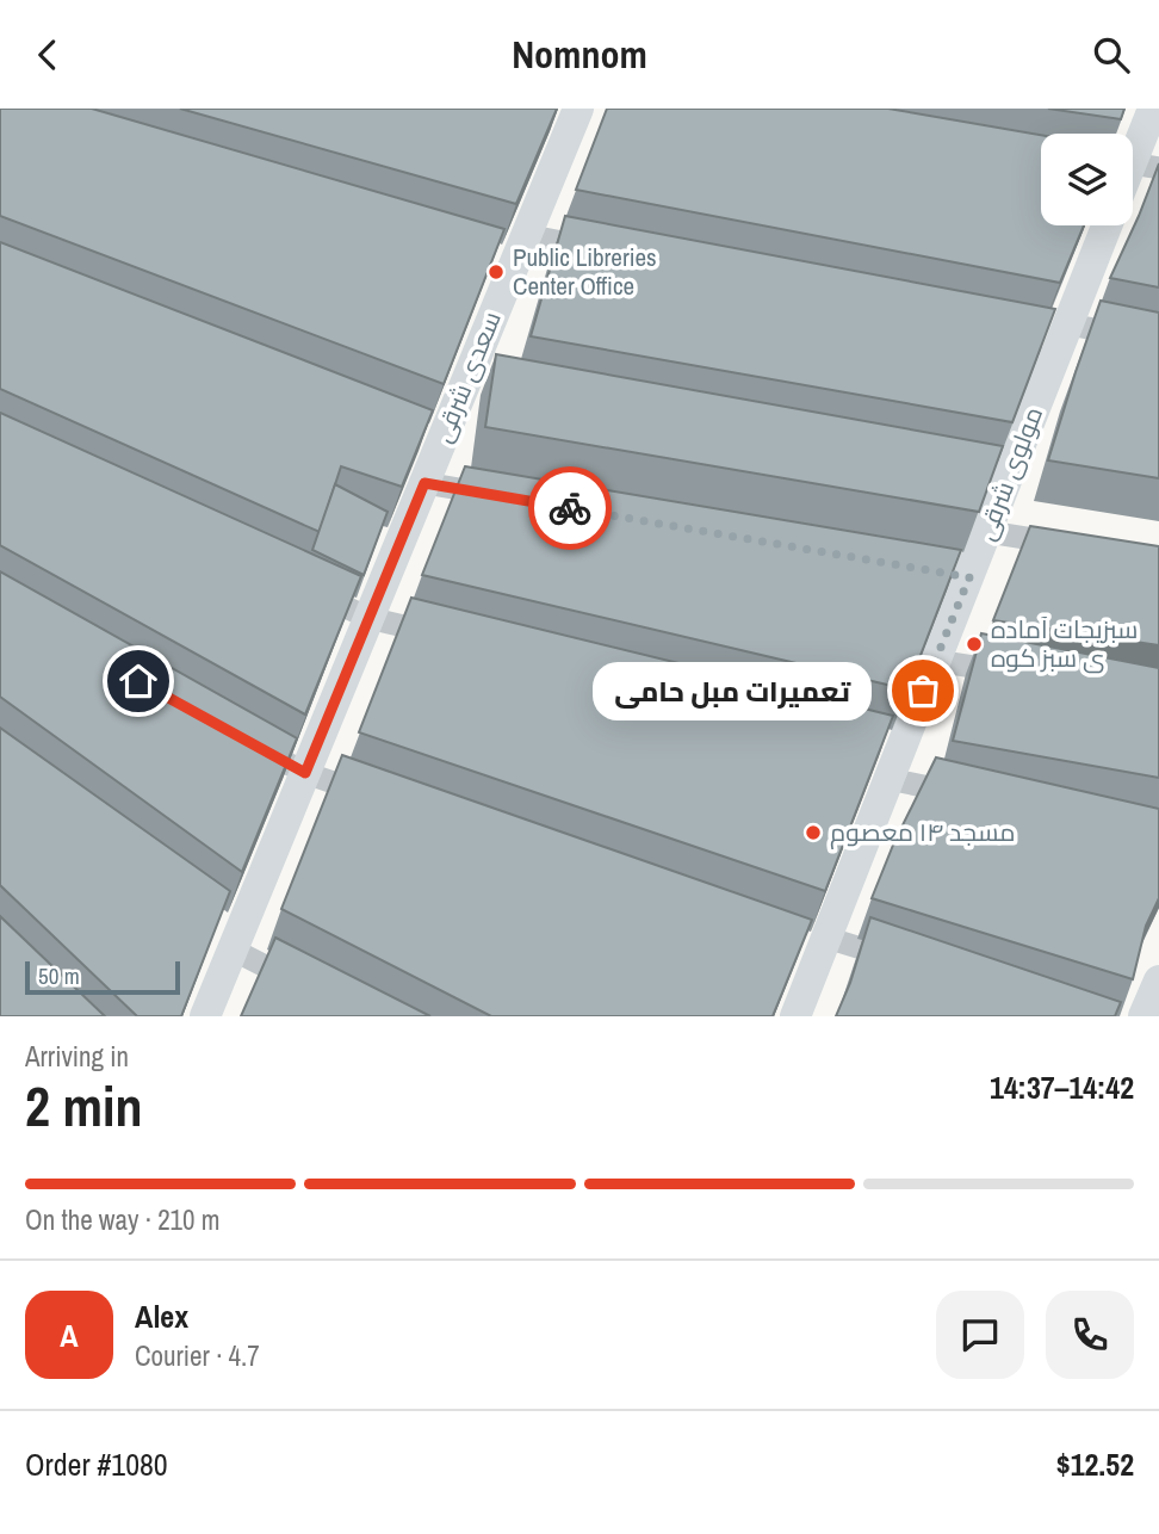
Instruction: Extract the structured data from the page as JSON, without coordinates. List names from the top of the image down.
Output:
{
  "streets": {
    "main road": ["سعدی شرقی", "مولوی شرقی"]
  },
  "places": [
    "Public Libreries Center Office",
    "سبزیجات آماده ی سبز کوه",
    "تعمیرات مبل حامی",
    "مسجد ۱۴ معصوم"
  ],
  "scale_bar": "50 m",
  "page": {
    "header": "Nomnom",
    "bubble": "تعمیرات مبل حامی",
    "scale": "50 m",
    "heading": ["2 min", "Arriving in", "14:37–14:42"],
    "panel": [
      "Alex",
      "Courier · 4.7",
      "Order #1080",
      "$12.52"
    ],
    "bar": "On the way · 210 m",
    "round": "A"
  }
}
